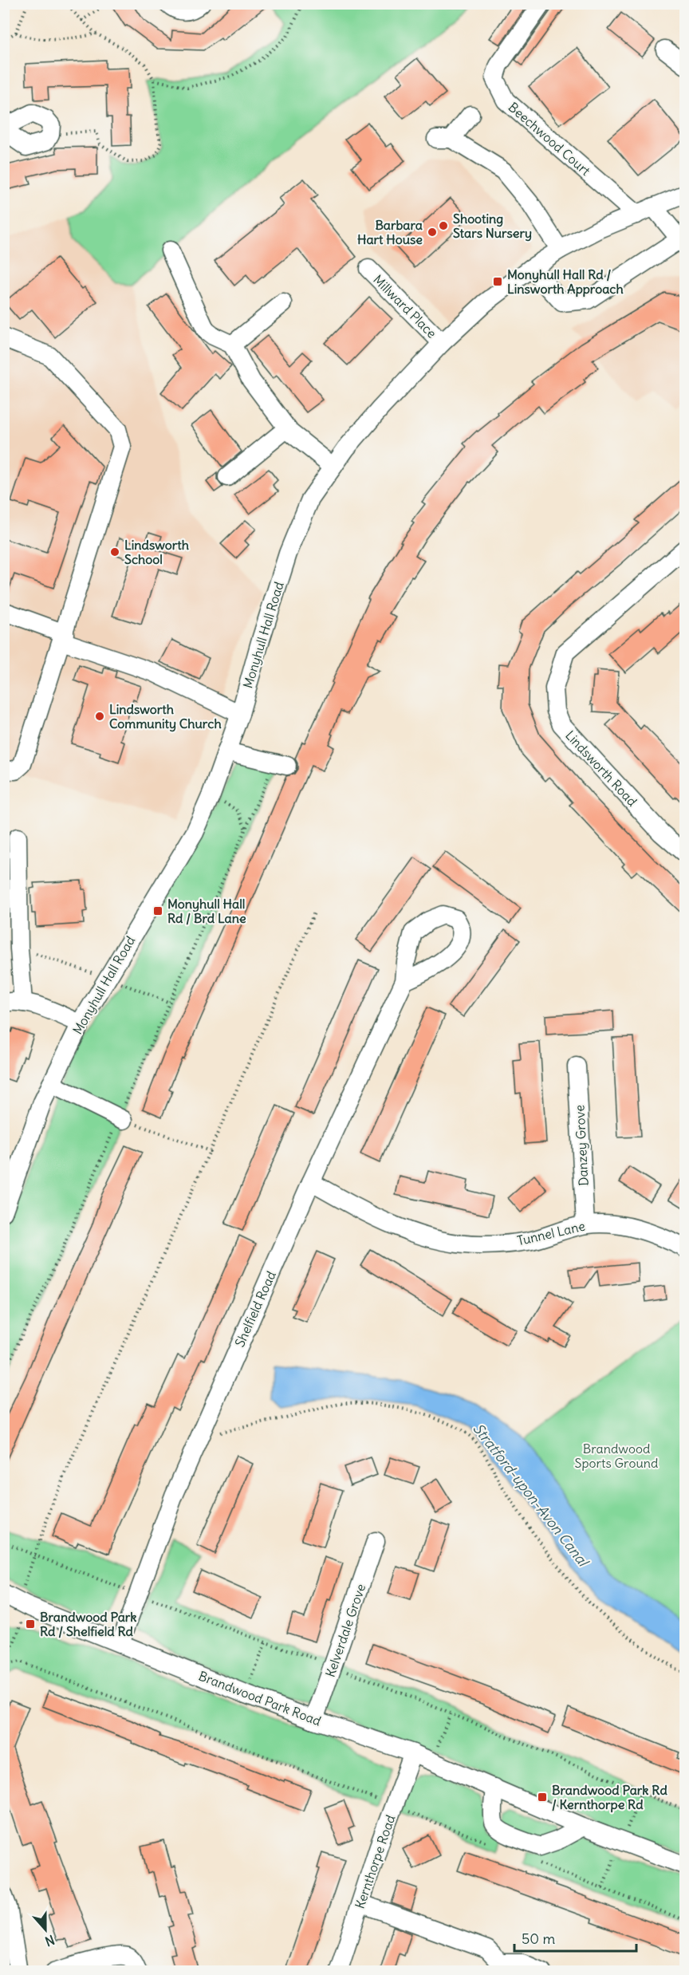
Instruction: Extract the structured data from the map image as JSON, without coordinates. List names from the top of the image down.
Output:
{
  "streets": {
    "street": [
      "Beechwood Court",
      "Millward Place",
      "Monyhull Hall Road",
      "Lindsworth Road",
      "Danzey Grove",
      "Tunnel Lane",
      "Shelfield Road",
      "Kelverdale Grove",
      "Brandwood Park Road",
      "Kernthorpe Road"
    ]
  },
  "crossings": [
    ["Beechwood Court", "Monyhull Hall Road"],
    ["Millward Place", "Monyhull Hall Road"],
    ["Danzey Grove", "Tunnel Lane"],
    ["Tunnel Lane", "Shelfield Road"],
    ["Shelfield Road", "Brandwood Park Road"],
    ["Kelverdale Grove", "Brandwood Park Road"],
    ["Brandwood Park Road", "Kernthorpe Road"]
  ],
  "water": ["Stratford-upon-Avon Canal"],
  "parks": ["Brandwood Sports Ground"],
  "places": {
    "other": [
      "Shooting Stars Nursery",
      "Barbara Hart House",
      "Lindsworth School",
      "Lindsworth Community Church"
    ],
    "transit": [
      "Monyhull Hall Rd / Linsworth Approach",
      "Monyhull Hall Rd / Brd Lane",
      "Brandwood Park Rd / Shelfield Rd",
      "Brandwood Park Rd / Kernthorpe Rd"
    ]
  },
  "scale_bar": "50 m",
  "north": "bottom"
}
